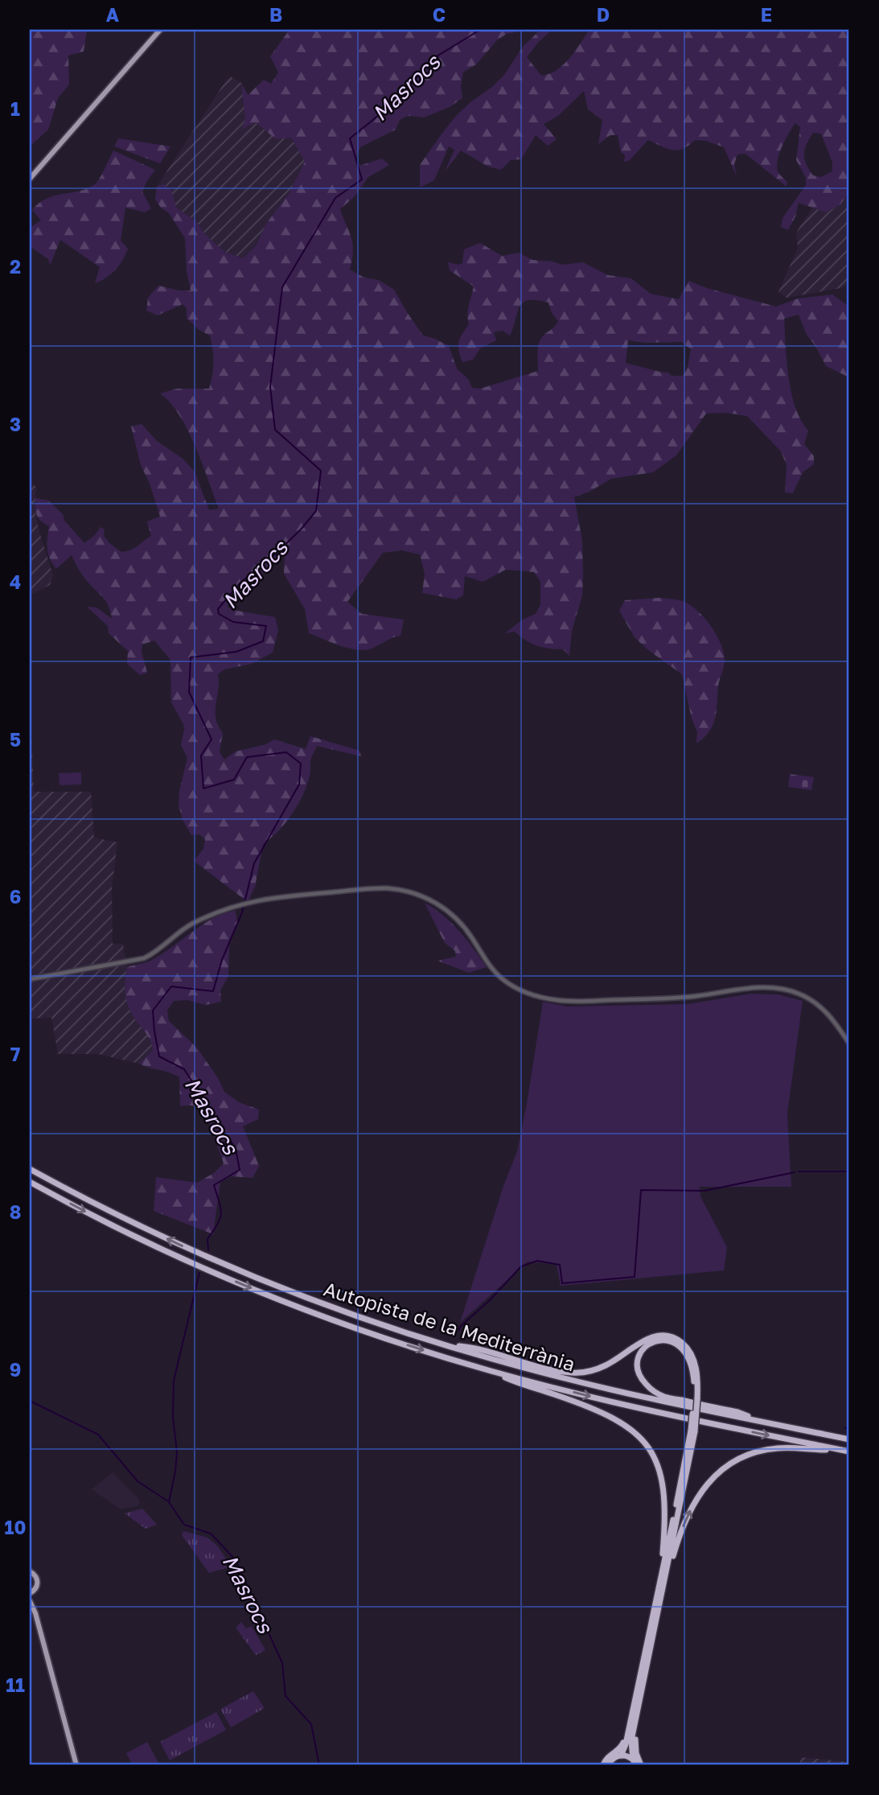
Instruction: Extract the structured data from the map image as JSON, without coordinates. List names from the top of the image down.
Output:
{
  "streets": {
    "highway": ["Autopista de la Mediterrània"]
  },
  "water": ["Masrocs"],
  "grid": {
    "columns": [
      "A",
      "B",
      "C",
      "D",
      "E"
    ],
    "rows": [
      "1",
      "2",
      "3",
      "4",
      "5",
      "6",
      "7",
      "8",
      "9",
      "10",
      "11"
    ]
  }
}
